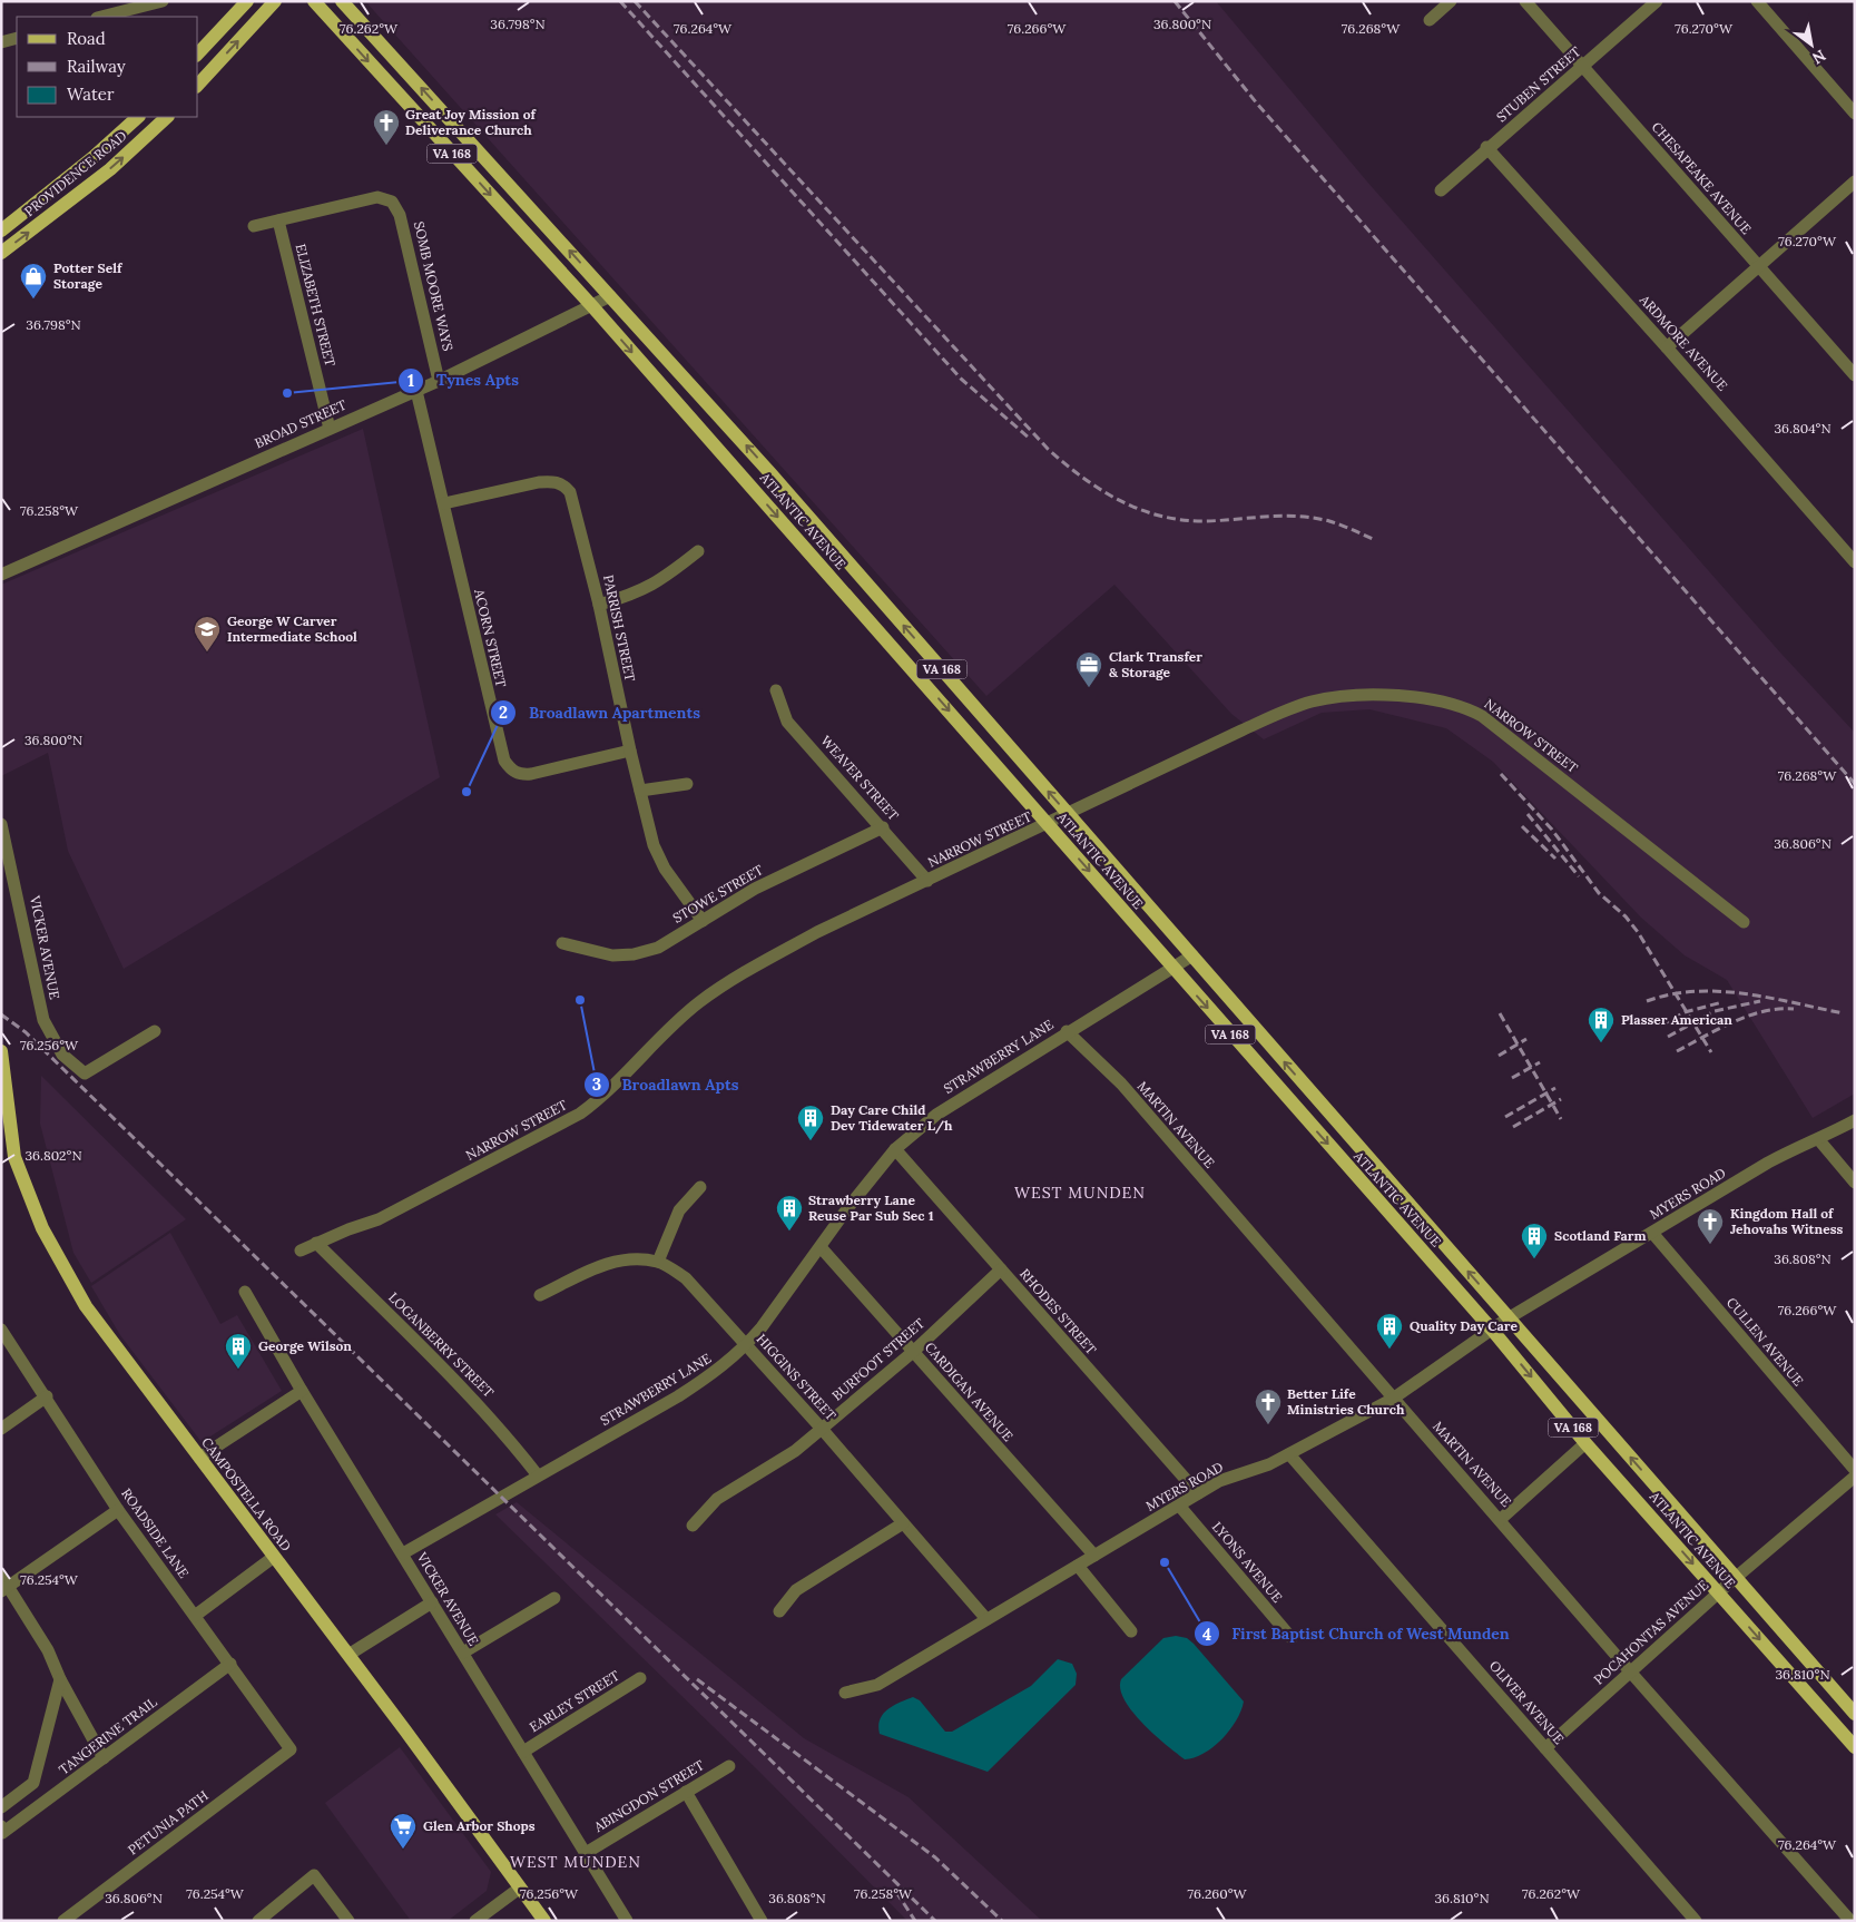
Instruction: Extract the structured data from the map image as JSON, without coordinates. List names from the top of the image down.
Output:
{
  "streets": {
    "main road": [
      "VA 168",
      "PROVIDENCE ROAD",
      "ATLANTIC AVENUE",
      "CAMPOSTELLA ROAD"
    ],
    "street": [
      "STUBEN STREET",
      "CHESAPEAKE AVENUE",
      "SOMB MOORE WAYS",
      "ELIZABETH STREET",
      "ARDMORE AVENUE",
      "BROAD STREET",
      "PARRISH STREET",
      "ACORN STREET",
      "NARROW STREET",
      "WEAVER STREET",
      "STOWE STREET",
      "VICKER AVENUE",
      "STRAWBERRY LANE",
      "MARTIN AVENUE",
      "MYERS ROAD",
      "RHODES STREET",
      "CULLEN AVENUE",
      "LOGANBERRY STREET",
      "BURFOOT STREET",
      "HIGGINS STREET",
      "CARDIGAN AVENUE",
      "ROADSIDE LANE",
      "LYONS AVENUE",
      "POCAHONTAS AVENUE",
      "EARLEY STREET",
      "OLIVER AVENUE",
      "TANGERINE TRAIL",
      "ABINGDON STREET",
      "PETUNIA PATH"
    ]
  },
  "crossings": [
    ["STUBEN STREET", "CHESAPEAKE AVENUE"],
    ["STUBEN STREET", "ARDMORE AVENUE"],
    ["SOMB MOORE WAYS", "ELIZABETH STREET"],
    ["SOMB MOORE WAYS", "BROAD STREET"],
    ["ELIZABETH STREET", "BROAD STREET"],
    ["BROAD STREET", "ATLANTIC AVENUE"],
    ["BROAD STREET", "ACORN STREET"],
    ["ATLANTIC AVENUE", "NARROW STREET"],
    ["ATLANTIC AVENUE", "STRAWBERRY LANE"],
    ["ATLANTIC AVENUE", "MYERS ROAD"],
    ["ATLANTIC AVENUE", "POCAHONTAS AVENUE"],
    ["PARRISH STREET", "ACORN STREET"],
    ["PARRISH STREET", "STOWE STREET"],
    ["NARROW STREET", "WEAVER STREET"],
    ["NARROW STREET", "LOGANBERRY STREET"],
    ["WEAVER STREET", "STOWE STREET"],
    ["VICKER AVENUE", "STRAWBERRY LANE"],
    ["VICKER AVENUE", "EARLEY STREET"],
    ["VICKER AVENUE", "ABINGDON STREET"],
    ["STRAWBERRY LANE", "MARTIN AVENUE"],
    ["STRAWBERRY LANE", "RHODES STREET"],
    ["STRAWBERRY LANE", "LOGANBERRY STREET"],
    ["STRAWBERRY LANE", "HIGGINS STREET"],
    ["STRAWBERRY LANE", "CARDIGAN AVENUE"],
    ["MARTIN AVENUE", "MYERS ROAD"],
    ["MARTIN AVENUE", "POCAHONTAS AVENUE"],
    ["MYERS ROAD", "RHODES STREET"],
    ["MYERS ROAD", "CULLEN AVENUE"],
    ["MYERS ROAD", "HIGGINS STREET"],
    ["MYERS ROAD", "CARDIGAN AVENUE"],
    ["MYERS ROAD", "LYONS AVENUE"],
    ["MYERS ROAD", "OLIVER AVENUE"],
    ["RHODES STREET", "BURFOOT STREET"],
    ["BURFOOT STREET", "HIGGINS STREET"],
    ["BURFOOT STREET", "CARDIGAN AVENUE"],
    ["ROADSIDE LANE", "TANGERINE TRAIL"],
    ["ROADSIDE LANE", "PETUNIA PATH"],
    ["POCAHONTAS AVENUE", "OLIVER AVENUE"]
  ],
  "districts": ["WEST MUNDEN", "WEST MUNDEN"],
  "places": {
    "church": ["Great Joy Mission of Deliverance Church", "Kingdom Hall of Jehovahs Witness", "Better Life Ministries Church"],
    "shop": ["Potter Self Storage"],
    "other": [
      "Tynes Apts",
      "Broadlawn Apartments",
      "Broadlawn Apts",
      "First Baptist Church of West Munden"
    ],
    "school or university": ["George W Carver Intermediate School"],
    "office": ["Clark Transfer & Storage"],
    "building": [
      "Plasser American",
      "Day Care Child Dev Tidewater L/h",
      "Strawberry Lane Reuse Par Sub Sec 1",
      "Scotland Farm",
      "Quality Day Care",
      "George Wilson"
    ],
    "supermarket": ["Glen Arbor Shops"]
  },
  "legend": ["Road", "Railway", "Water"],
  "north": "bottom right",
  "coordinates": [
    "36.800°N",
    "36.798°N",
    "76.270°W",
    "76.262°W",
    "76.264°W",
    "76.266°W",
    "76.268°W",
    "36.804°N",
    "76.258°W",
    "36.806°N",
    "76.256°W",
    "36.802°N",
    "36.808°N",
    "76.254°W",
    "36.810°N",
    "76.260°W"
  ]
}
